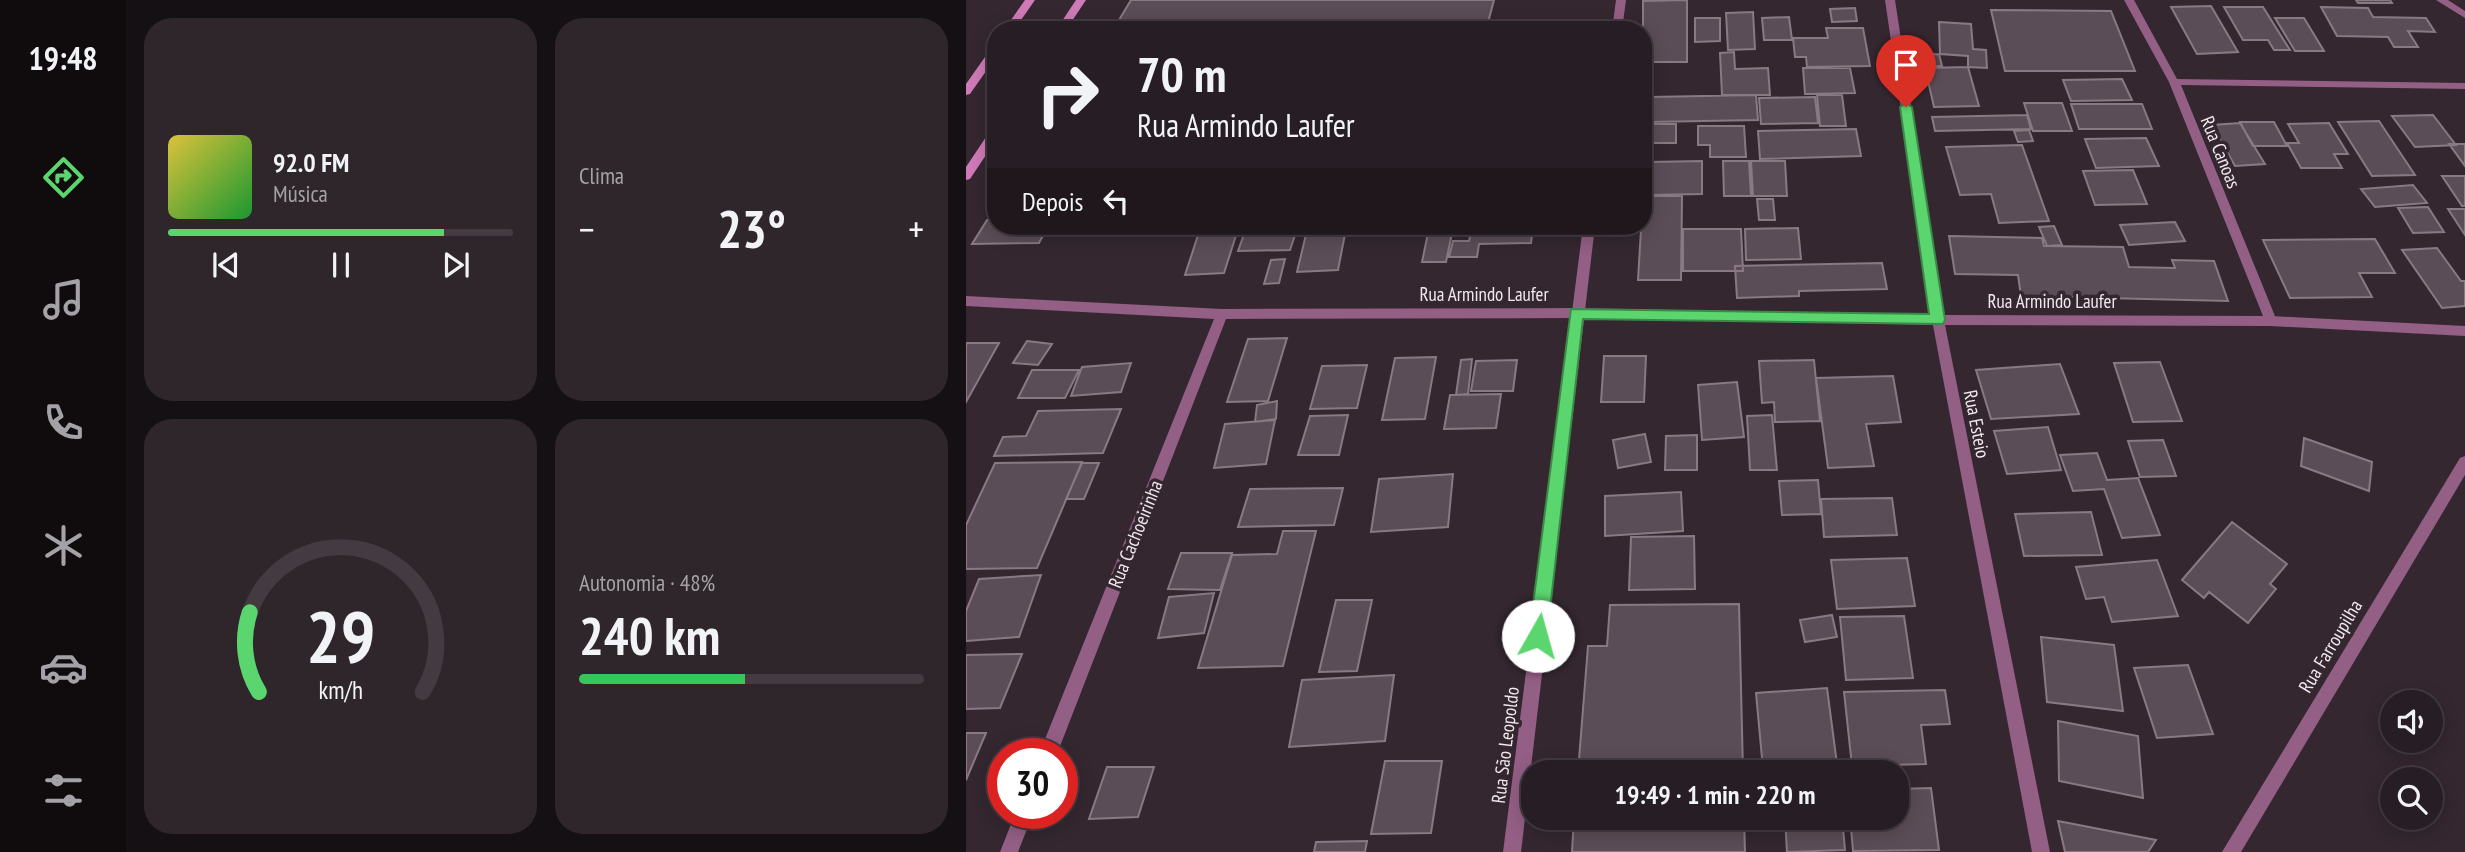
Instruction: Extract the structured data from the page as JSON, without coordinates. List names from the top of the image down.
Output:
{
  "streets": {
    "street": [
      "Rua Canoas",
      "Rua Armindo Laufer",
      "Rua Esteio",
      "Rua Cachoeirinha",
      "Rua Farroupilha",
      "Rua São Leopoldo"
    ]
  },
  "crossings": [
    ["Rua Canoas", "Rua Armindo Laufer"],
    ["Rua Armindo Laufer", "Rua Esteio"],
    ["Rua Armindo Laufer", "Rua Cachoeirinha"],
    ["Rua Armindo Laufer", "Rua São Leopoldo"]
  ],
  "page": {
    "tabs": "19:48",
    "tile": [
      "Clima",
      ["Autonomia · 48%", "240 km"]
    ],
    "turn": ["70 m", "Rua Armindo Laufer"],
    "song": ["92.0 FM", "Música"],
    "then": "Depois",
    "heat": ["−", "23°", "+"],
    "limit": "30",
    "trip": "19:49 · 1 min · 220 m",
    "gauge": ["29", "km/h"]
  }
}
